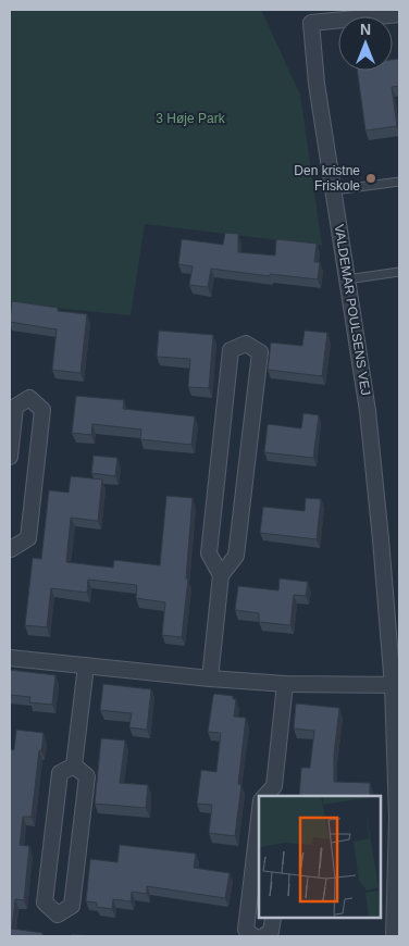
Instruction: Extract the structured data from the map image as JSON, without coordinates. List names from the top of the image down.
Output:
{
  "streets": {
    "street": ["VALDEMAR POULSENS VEJ"]
  },
  "parks": ["3 Høje Park"],
  "places": ["Den kristne Friskole"],
  "north": "top"
}
